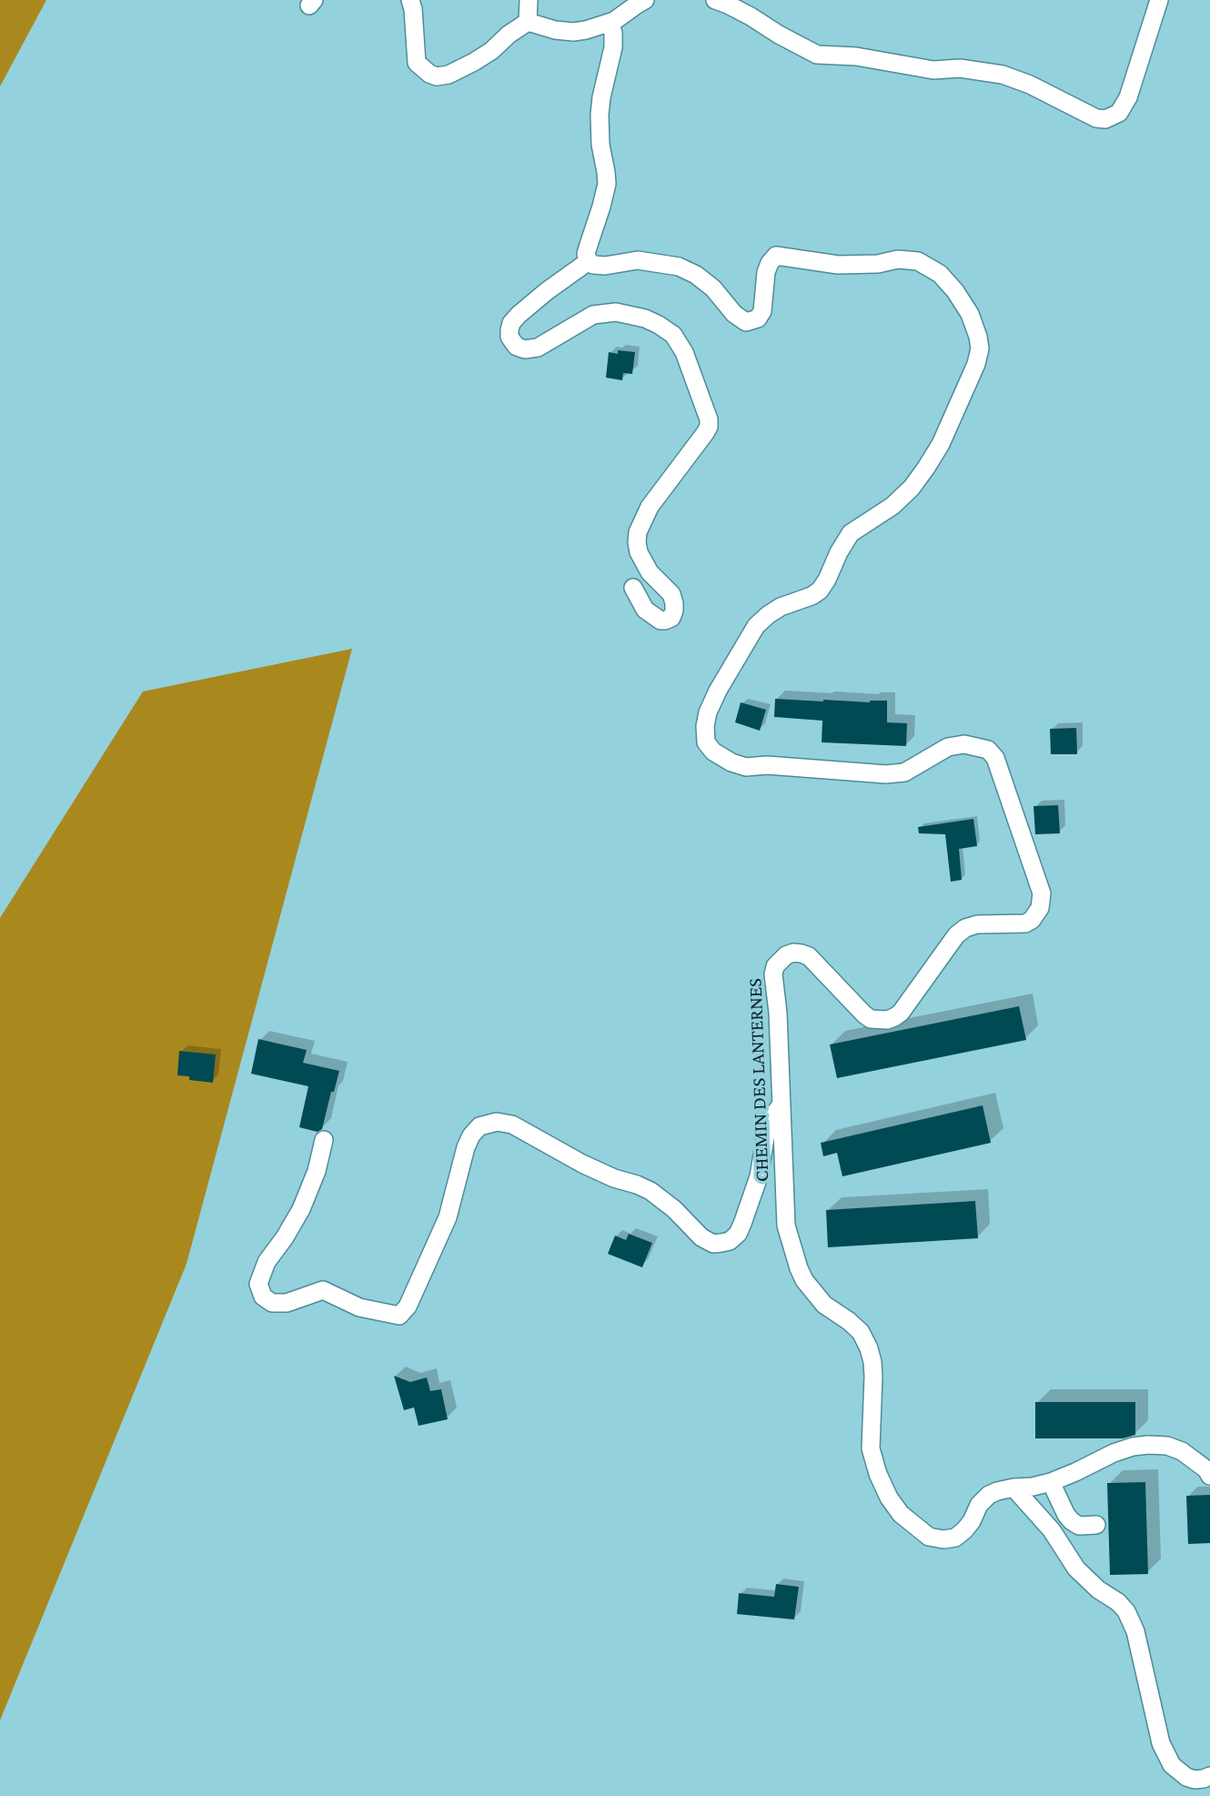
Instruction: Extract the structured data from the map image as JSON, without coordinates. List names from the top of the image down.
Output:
{
  "streets": {
    "street": ["CHEMIN DES LANTERNES"]
  }
}
